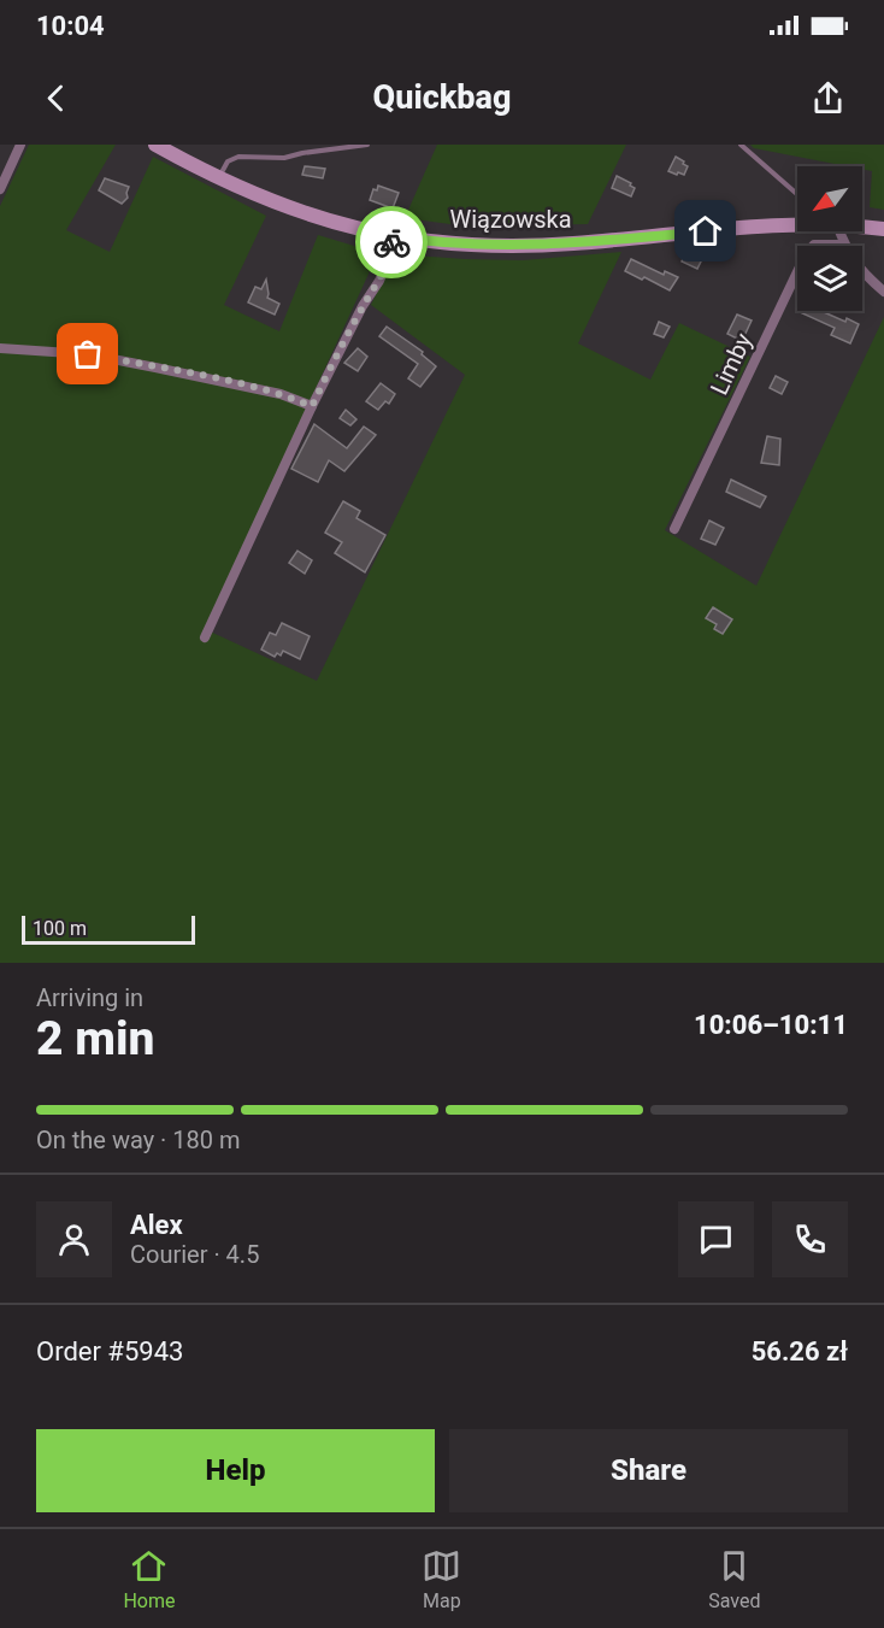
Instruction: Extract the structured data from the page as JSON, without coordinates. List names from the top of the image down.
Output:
{
  "streets": {
    "main road": ["Wiązowska"],
    "street": ["Limby"]
  },
  "scale_bar": "100 m",
  "north": "bottom left",
  "page": {
    "status": "10:04",
    "header": "Quickbag",
    "scale": "100 m",
    "heading": ["2 min", "Arriving in", "10:06–10:11"],
    "panel": [
      "Alex",
      "Courier · 4.5",
      "Order #5943",
      "56.26 zł"
    ],
    "bar": "On the way · 180 m",
    "buttons": ["Help", "Share"],
    "tabs": ["Home", "Map", "Saved"]
  }
}
